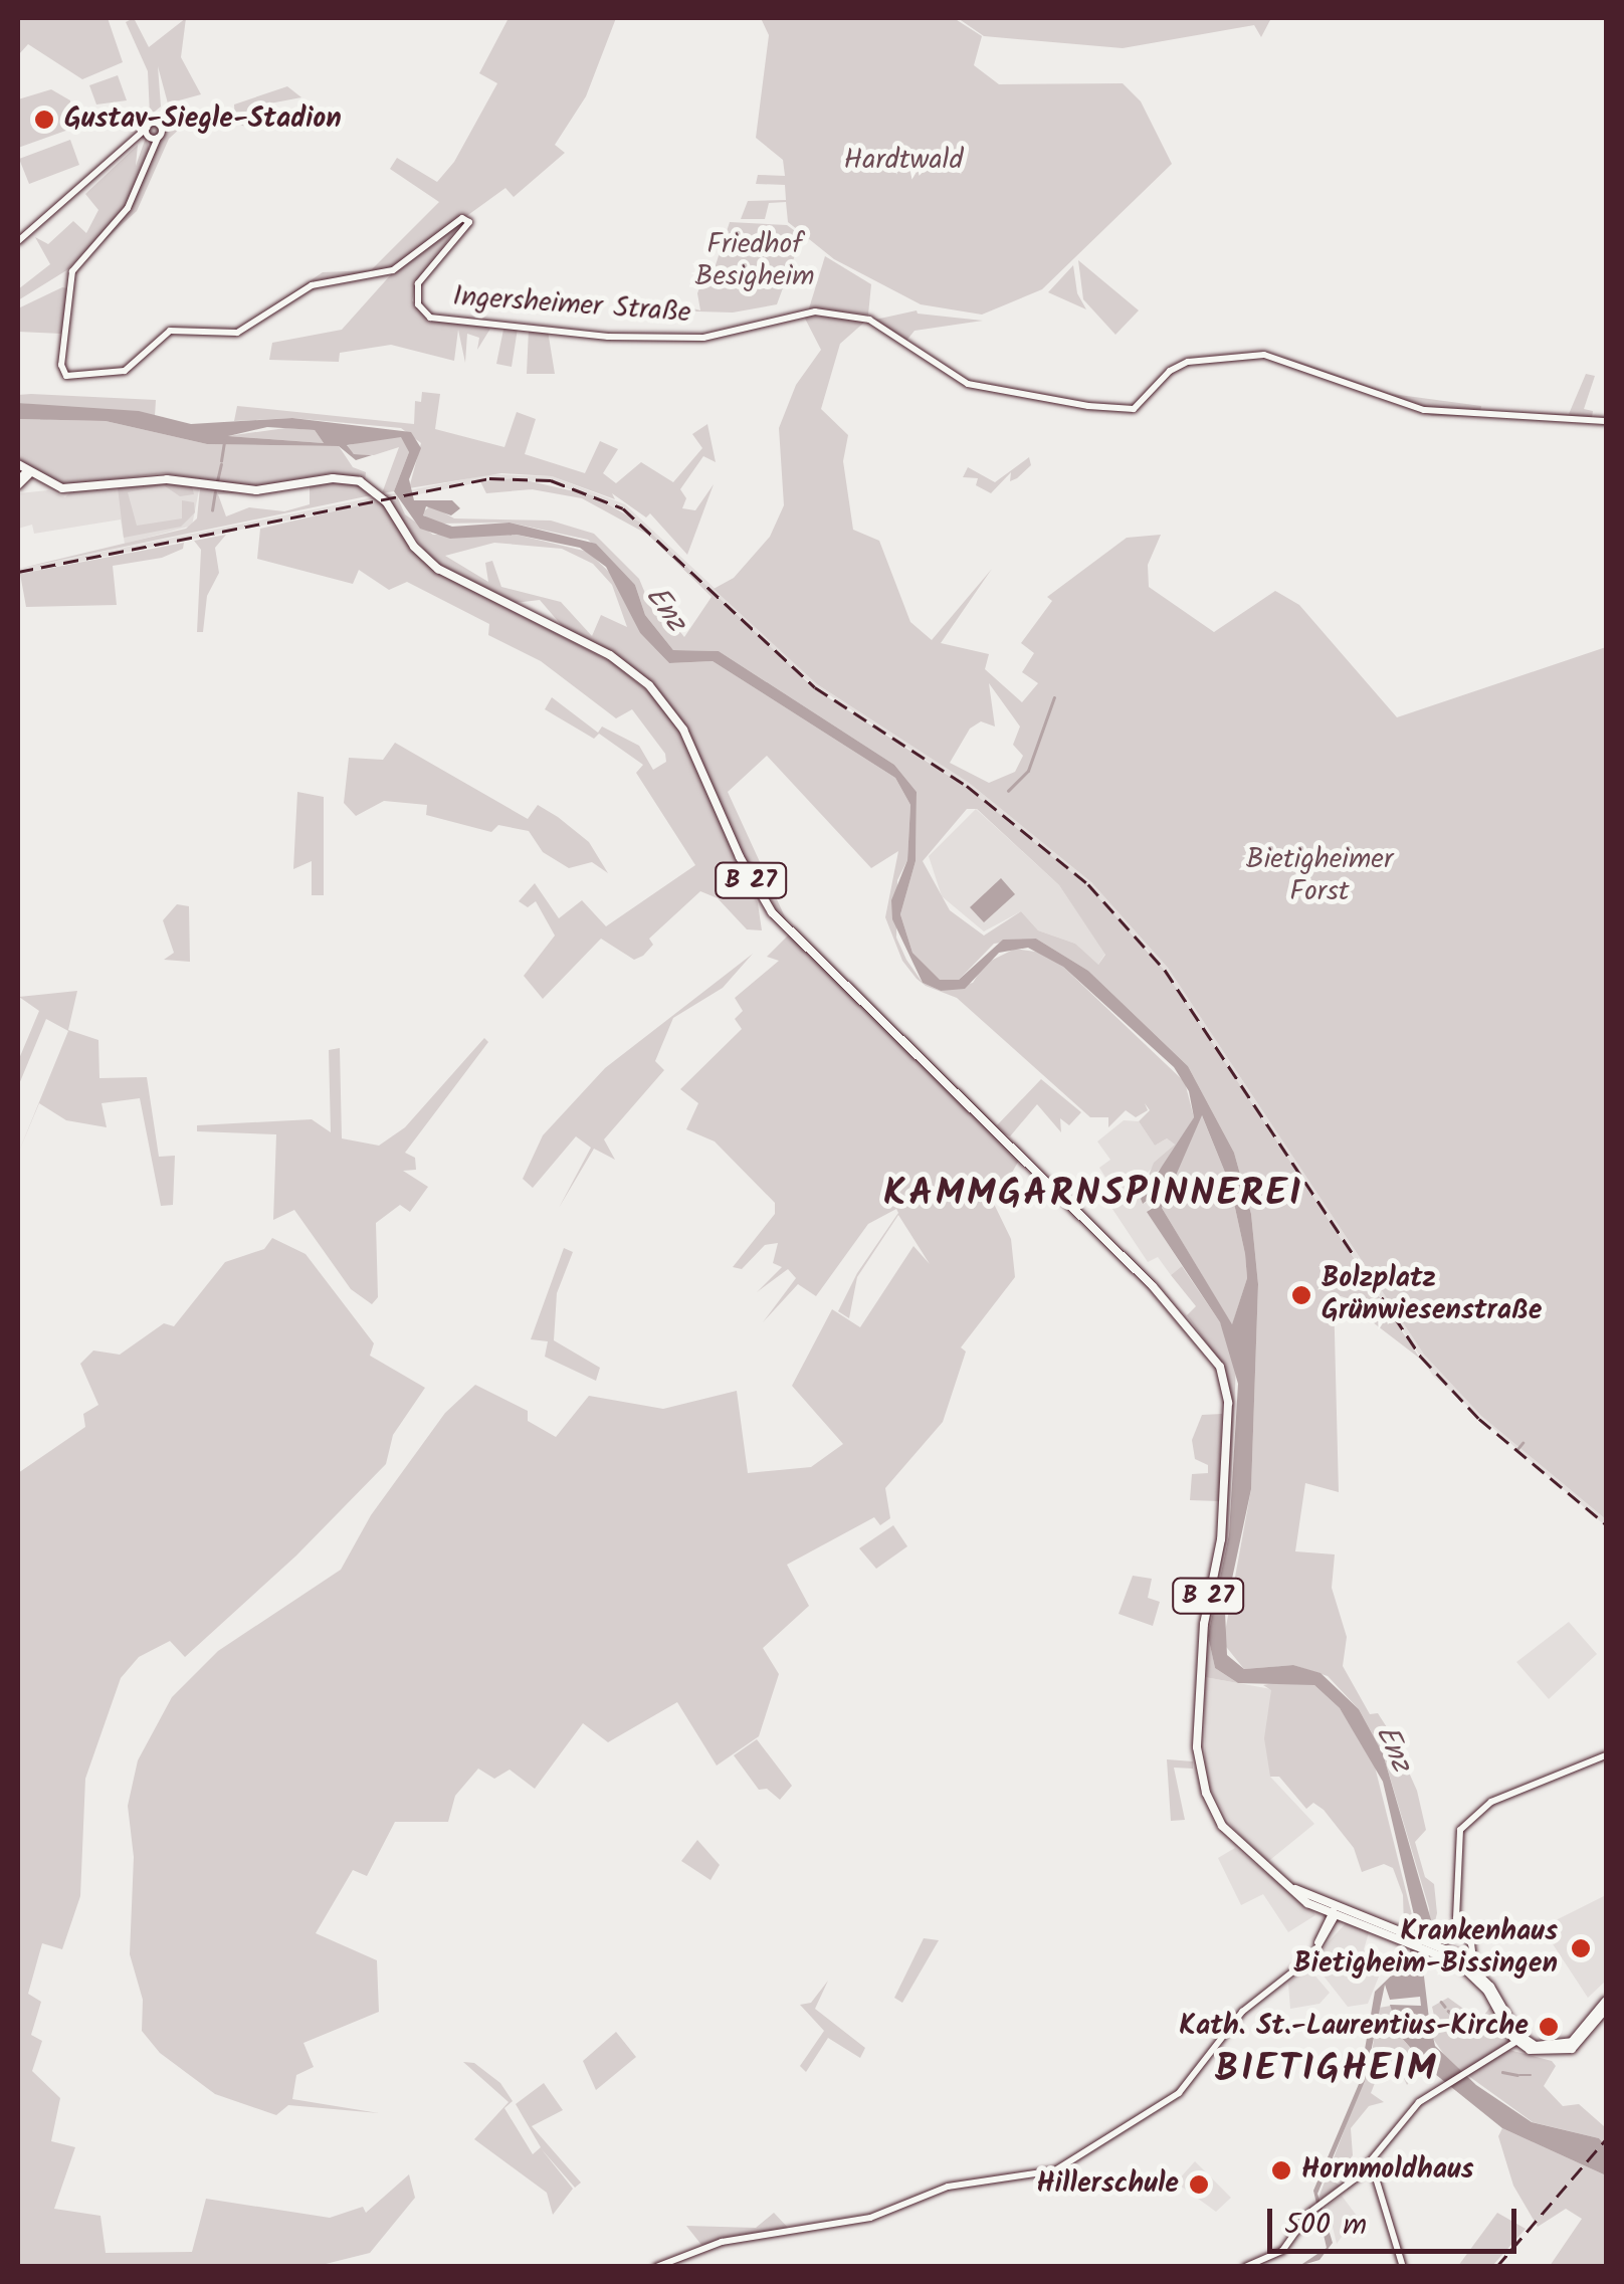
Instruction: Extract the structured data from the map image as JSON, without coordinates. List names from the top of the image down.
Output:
{
  "streets": {
    "main road": ["Ingersheimer Straße", "B 27"]
  },
  "districts": ["KAMMGARNSPINNEREI", "BIETIGHEIM"],
  "water": ["Enz"],
  "parks": ["Hardtwald", "Friedhof Besigheim", "Bietigheimer Forst"],
  "places": [
    "Gustav-Siegle-Stadion",
    "Bolzplatz Grünwiesenstraße",
    "Krankenhaus Bietigheim-Bissingen",
    "Kath. St.-Laurentius-Kirche",
    "Hornmoldhaus",
    "Hillerschule"
  ],
  "scale_bar": "500 m"
}
